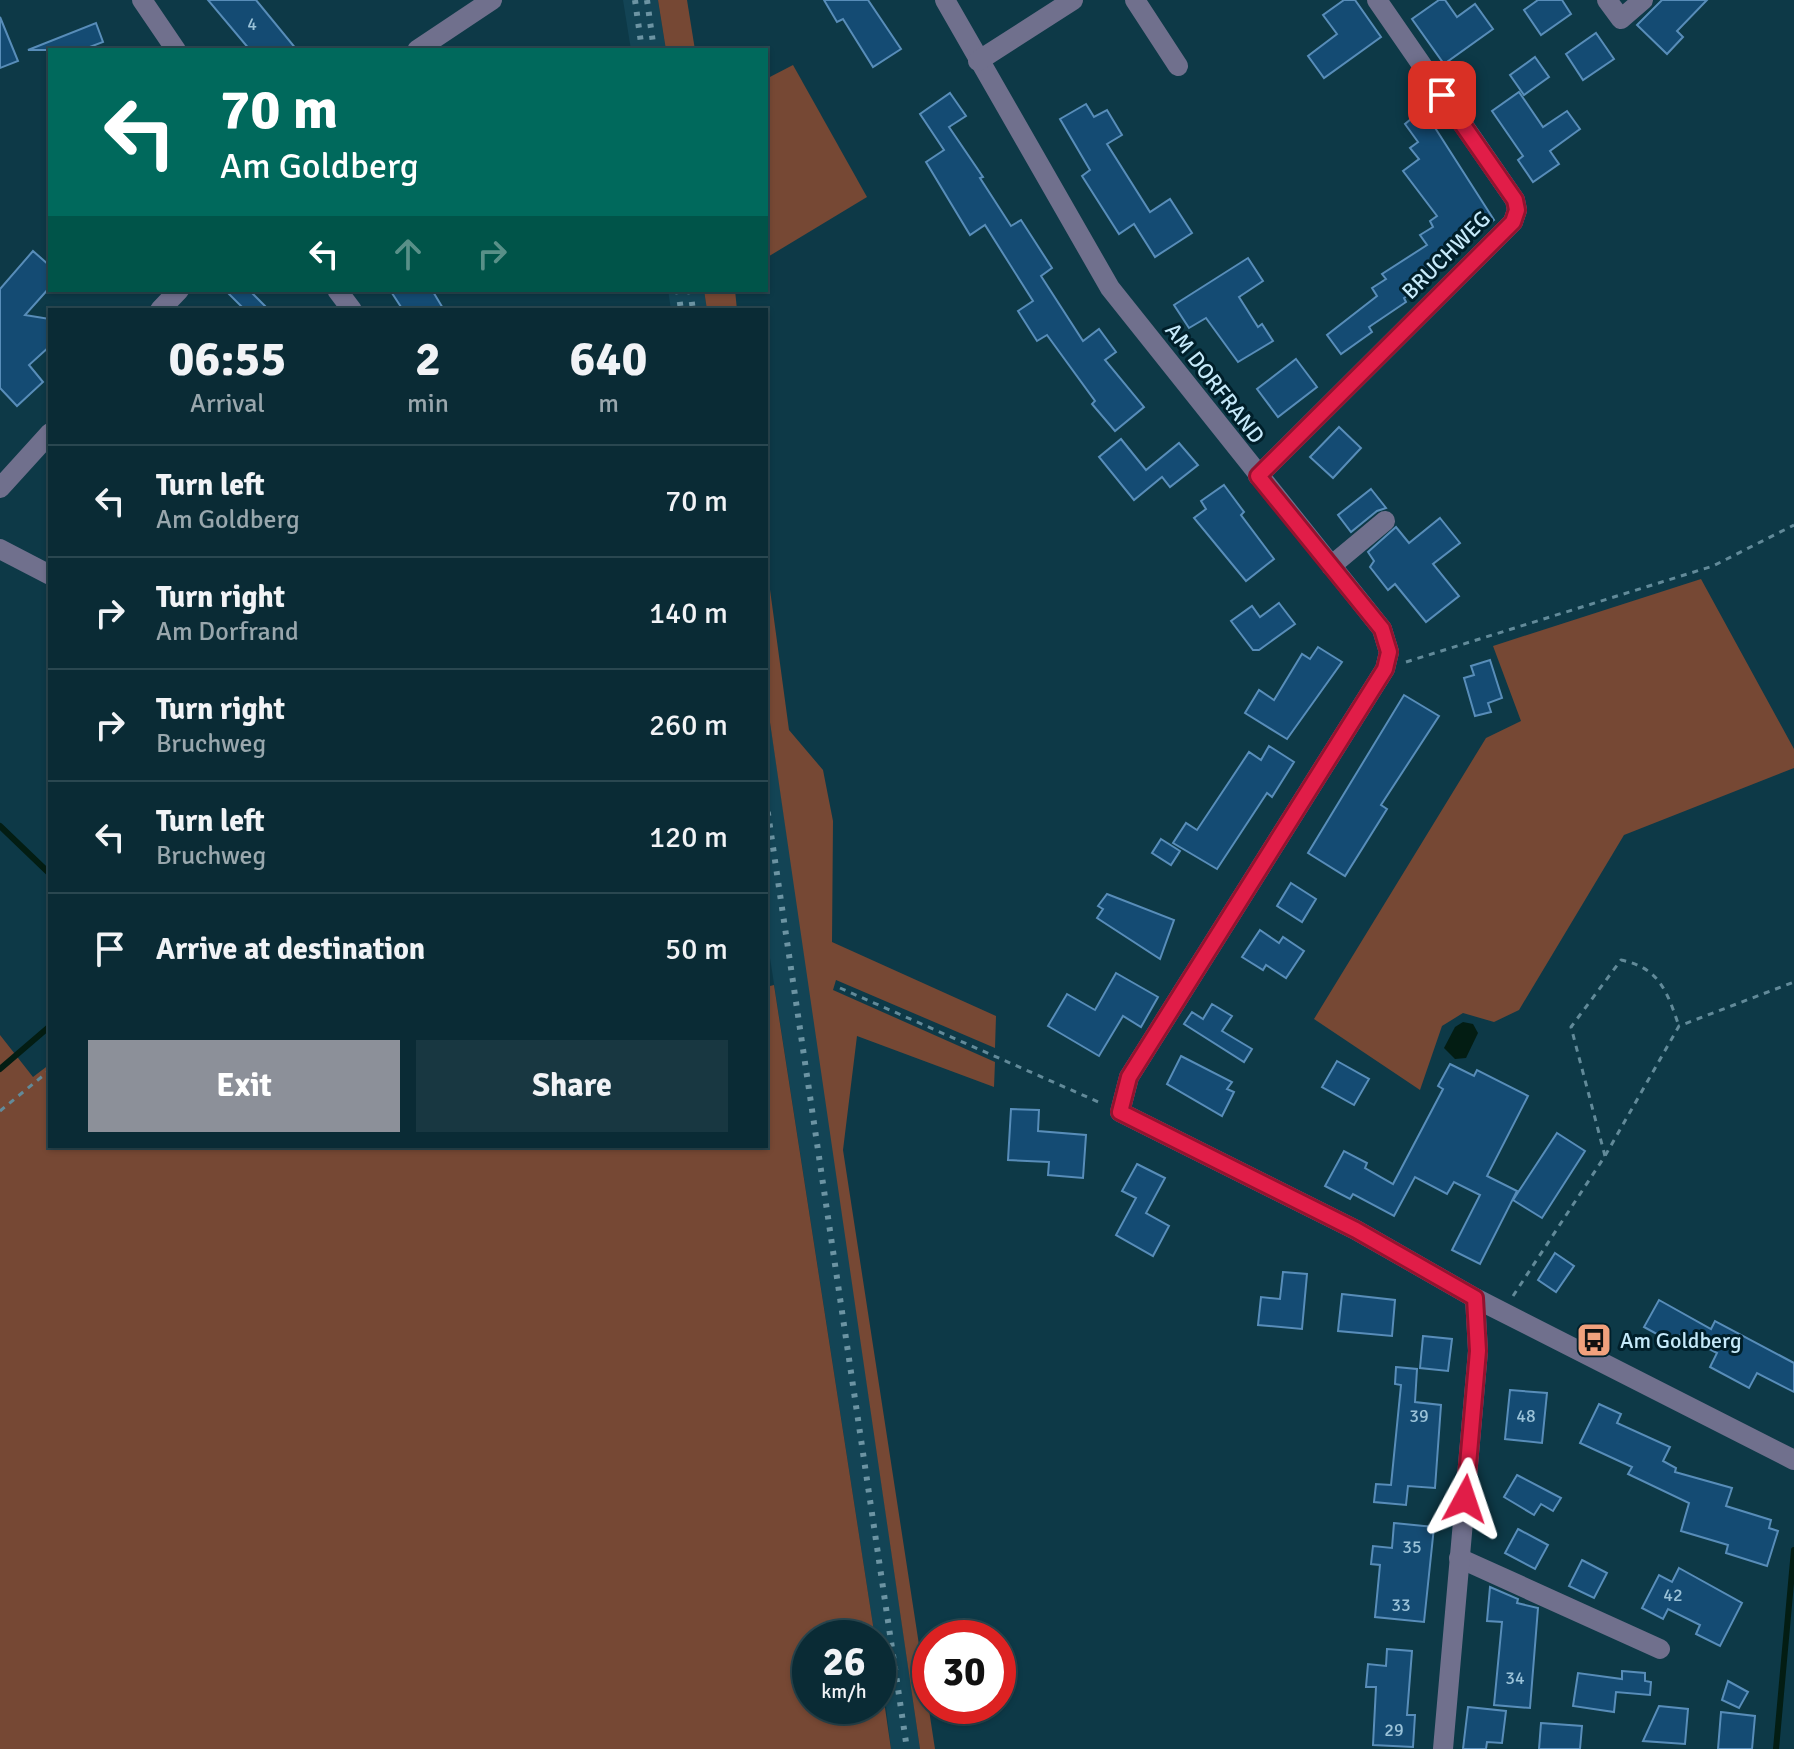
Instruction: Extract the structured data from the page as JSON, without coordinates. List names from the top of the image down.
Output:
{
  "streets": {
    "street": ["BRUCHWEG", "AM DORFRAND"]
  },
  "crossings": [
    ["BRUCHWEG", "AM DORFRAND"]
  ],
  "places": {
    "bus stop": ["Am Goldberg"]
  },
  "house_numbers": [
    "4",
    "39",
    "48",
    "35",
    "42",
    "33",
    "34",
    "29"
  ],
  "page": {
    "turn": ["70 m", "Am Goldberg"],
    "eta": [
      "06:55",
      "Arrival",
      "2",
      "min",
      "640",
      "m"
    ],
    "list": [
      {
        "name": "Turn left",
        "note": "Am Goldberg",
        "value": "70 m"
      },
      {
        "name": "Turn right",
        "note": "Am Dorfrand",
        "value": "140 m"
      },
      {
        "name": "Turn right",
        "note": "Bruchweg",
        "value": "260 m"
      },
      {
        "name": "Turn left",
        "note": "Bruchweg",
        "value": "120 m"
      },
      {
        "name": "Arrive at destination",
        "value": "50 m"
      }
    ],
    "buttons": ["Exit", "Share"],
    "speed": "26 km/h",
    "limit": "30"
  }
}
